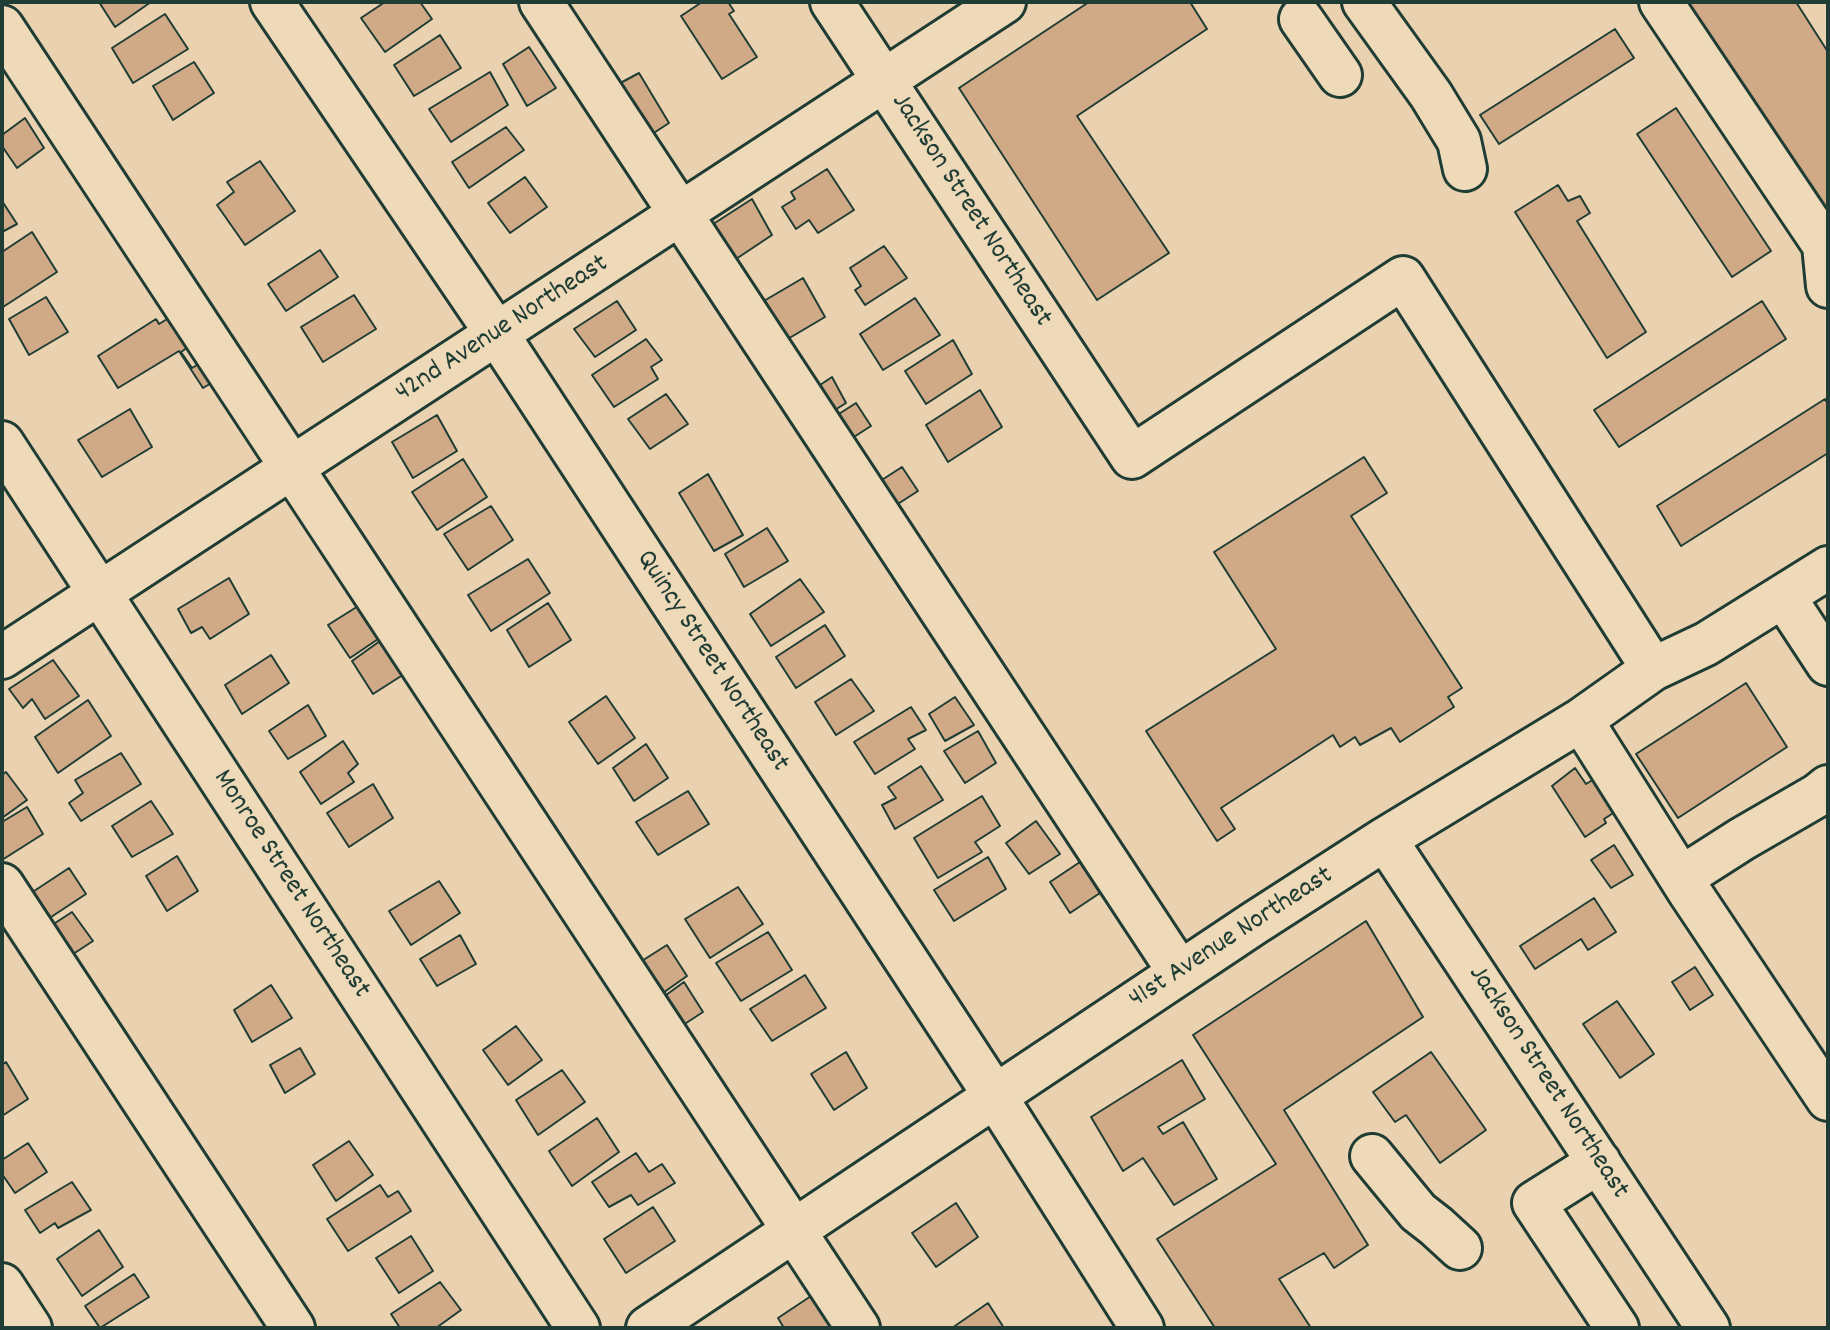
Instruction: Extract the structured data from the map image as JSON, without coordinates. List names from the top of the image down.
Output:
{
  "streets": {
    "street": [
      "Jackson Street Northeast",
      "42nd Avenue Northeast",
      "Quincy Street Northeast",
      "Monroe Street Northeast",
      "41st Avenue Northeast"
    ]
  },
  "crossings": [
    ["Jackson Street Northeast", "42nd Avenue Northeast"],
    ["Jackson Street Northeast", "41st Avenue Northeast"],
    ["42nd Avenue Northeast", "Quincy Street Northeast"],
    ["42nd Avenue Northeast", "Monroe Street Northeast"],
    ["Quincy Street Northeast", "41st Avenue Northeast"]
  ]
}
